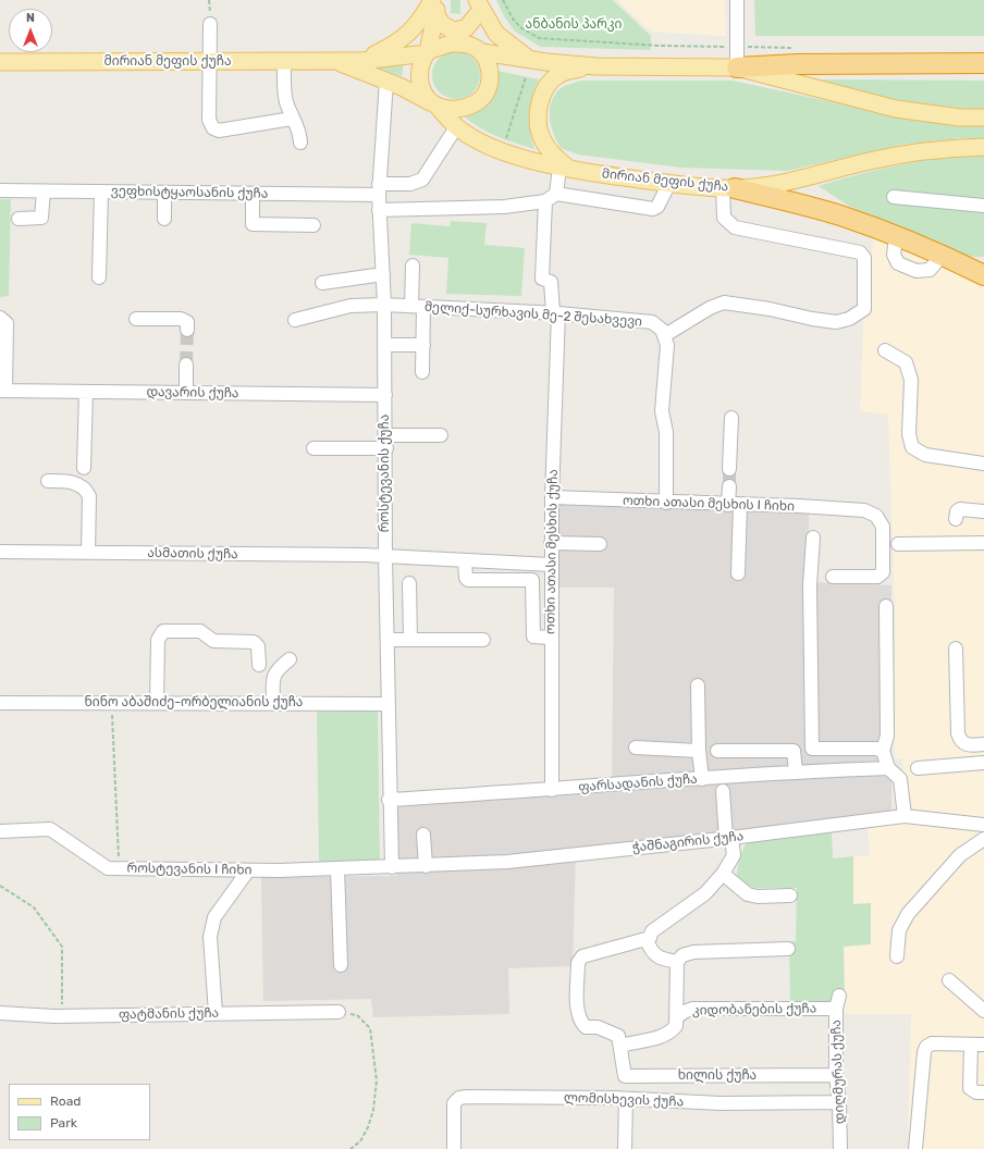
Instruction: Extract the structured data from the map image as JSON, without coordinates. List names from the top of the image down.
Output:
{
  "streets": {
    "main road": ["მირიან მეფის ქუჩა"],
    "street": [
      "ვეფხისტყაოსანის ქუჩა",
      "მელიქ-სურხავის მე-2 შესახვევი",
      "დავარის ქუჩა",
      "როსტევანის ქუჩა",
      "ოთხი ათასი მესხის I ჩიხი",
      "ოთხი ათასი მესხის ქუჩა",
      "ასმათის ქუჩა",
      "ნინო აბაშიძე-ორბელიანის ქუჩა",
      "ფარსადანის ქუჩა",
      "ჭაშნაგირის ქუჩა",
      "როსტევანის I ჩიხი",
      "კიდობანების ქუჩა",
      "ფატმანის ქუჩა",
      "დიღმურას ქუჩა",
      "ხილის ქუჩა",
      "ლომისხევის ქუჩა"
    ]
  },
  "crossings": [
    ["მირიან მეფის ქუჩა", "ვეფხისტყაოსანის ქუჩა"],
    ["მირიან მეფის ქუჩა", "როსტევანის ქუჩა"],
    ["ვეფხისტყაოსანის ქუჩა", "როსტევანის ქუჩა"],
    ["მელიქ-სურხავის მე-2 შესახვევი", "როსტევანის ქუჩა"],
    ["მელიქ-სურხავის მე-2 შესახვევი", "ოთხი ათასი მესხის ქუჩა"],
    ["დავარის ქუჩა", "როსტევანის ქუჩა"],
    ["როსტევანის ქუჩა", "ასმათის ქუჩა"],
    ["როსტევანის ქუჩა", "ნინო აბაშიძე-ორბელიანის ქუჩა"],
    ["როსტევანის ქუჩა", "ფარსადანის ქუჩა"],
    ["როსტევანის ქუჩა", "ჭაშნაგირის ქუჩა"],
    ["როსტევანის ქუჩა", "როსტევანის I ჩიხი"],
    ["ოთხი ათასი მესხის I ჩიხი", "ოთხი ათასი მესხის ქუჩა"],
    ["ოთხი ათასი მესხის ქუჩა", "ასმათის ქუჩა"],
    ["ოთხი ათასი მესხის ქუჩა", "ფარსადანის ქუჩა"],
    ["ჭაშნაგირის ქუჩა", "როსტევანის I ჩიხი"],
    ["კიდობანების ქუჩა", "დიღმურას ქუჩა"],
    ["დიღმურას ქუჩა", "ხილის ქუჩა"],
    ["დიღმურას ქუჩა", "ლომისხევის ქუჩა"]
  ],
  "parks": ["ანბანის პარკი"],
  "legend": ["Road", "Park"],
  "north": "top"
}
